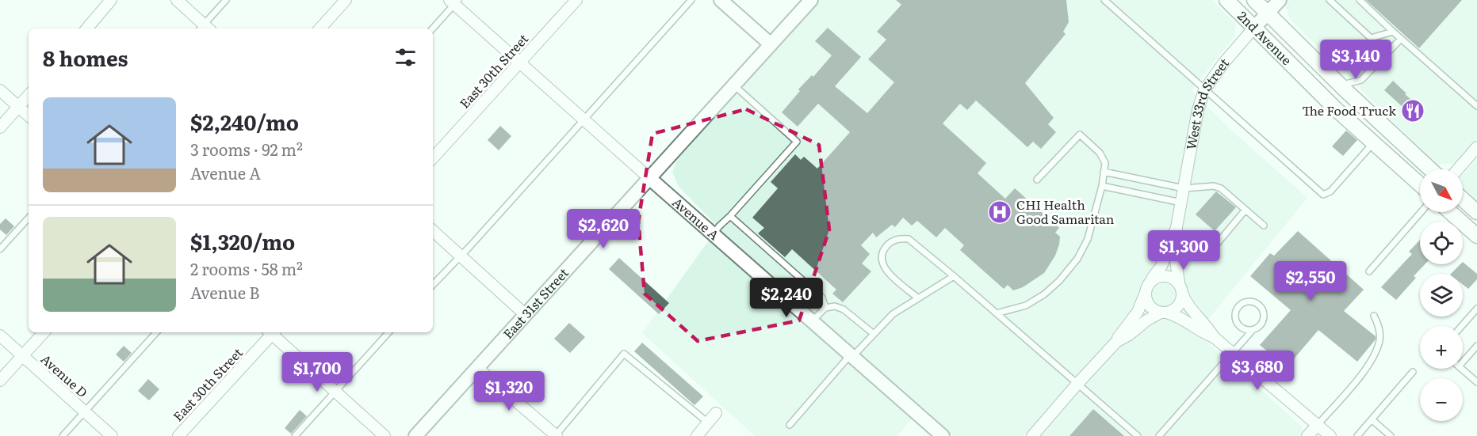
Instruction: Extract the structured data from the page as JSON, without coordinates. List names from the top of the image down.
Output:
{
  "streets": {
    "main road": ["2nd Avenue"],
    "street": [
      "East 30th Street",
      "West 33rd Street",
      "Avenue A",
      "East 31st Street",
      "Avenue D"
    ]
  },
  "crossings": [
    ["2nd Avenue", "West 33rd Street"],
    ["East 30th Street", "Avenue A"],
    ["Avenue A", "East 31st Street"]
  ],
  "places": {
    "restaurant": ["The Food Truck"],
    "hospital": ["CHI Health Good Samaritan"]
  },
  "north": "bottom right",
  "page": {
    "heading": "8 homes",
    "price": [
      "$3,140",
      "$2,620",
      "$1,300",
      "$2,550",
      "$2,240",
      "$3,680",
      "$1,700",
      "$1,320"
    ],
    "list": [
      {
        "name": "$2,240/mo",
        "note": "3 rooms · 92 m² · Avenue A"
      },
      {
        "name": "$1,320/mo",
        "note": "2 rooms · 58 m² · Avenue B"
      }
    ],
    "map_buttons": ["+", "−"]
  }
}
